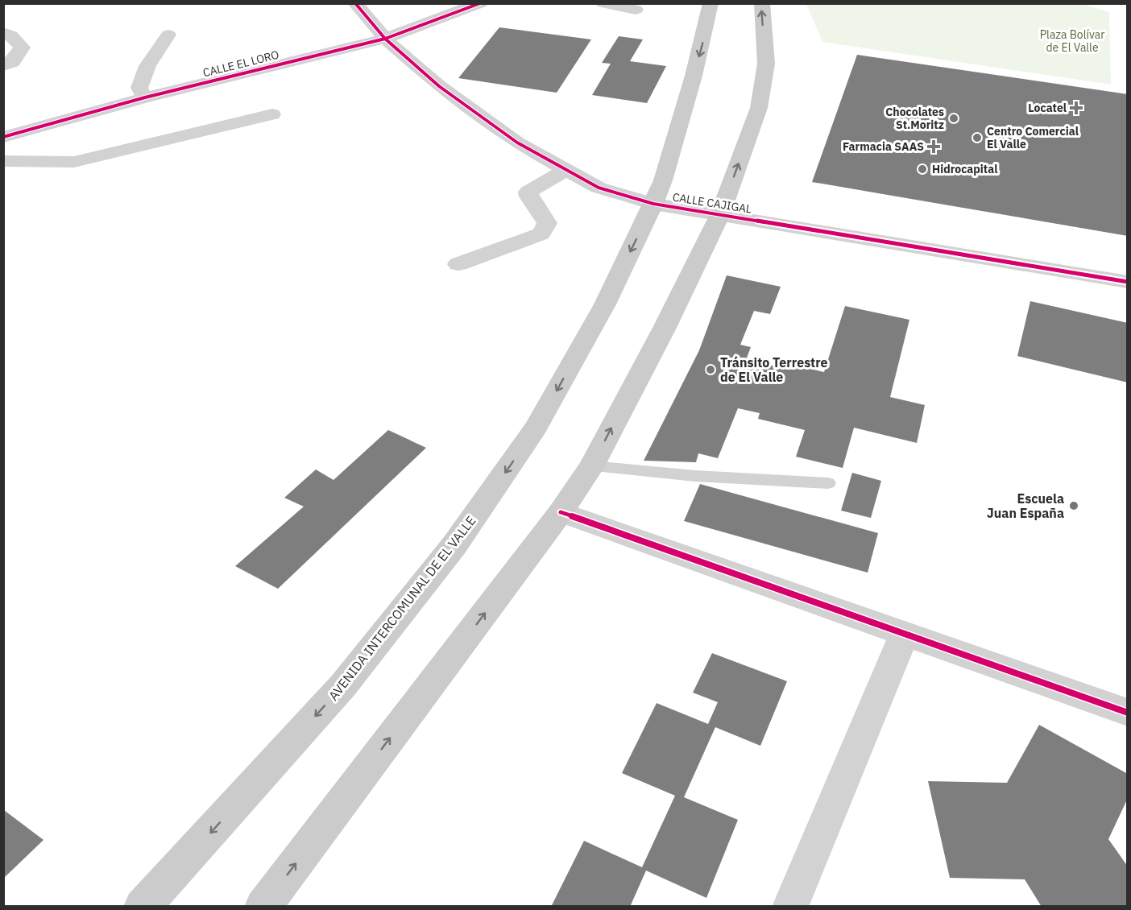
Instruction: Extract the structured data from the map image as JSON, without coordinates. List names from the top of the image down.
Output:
{
  "streets": {
    "main road": ["AVENIDA INTERCOMUNAL DE EL VALLE"],
    "street": ["CALLE EL LORO", "CALLE CAJIGAL"]
  },
  "crossings": [
    ["CALLE EL LORO", "CALLE CAJIGAL"],
    ["CALLE CAJIGAL", "AVENIDA INTERCOMUNAL DE EL VALLE"]
  ],
  "parks": ["Plaza Bolívar de El Valle"],
  "places": {
    "health": ["Locatel", "Farmacia SAAS"],
    "other": [
      "Chocolates St.Moritz",
      "Centro Comercial El Valle",
      "Hidrocapital",
      "Tránsito Terrestre de El Valle",
      "Escuela Juan España"
    ]
  }
}
